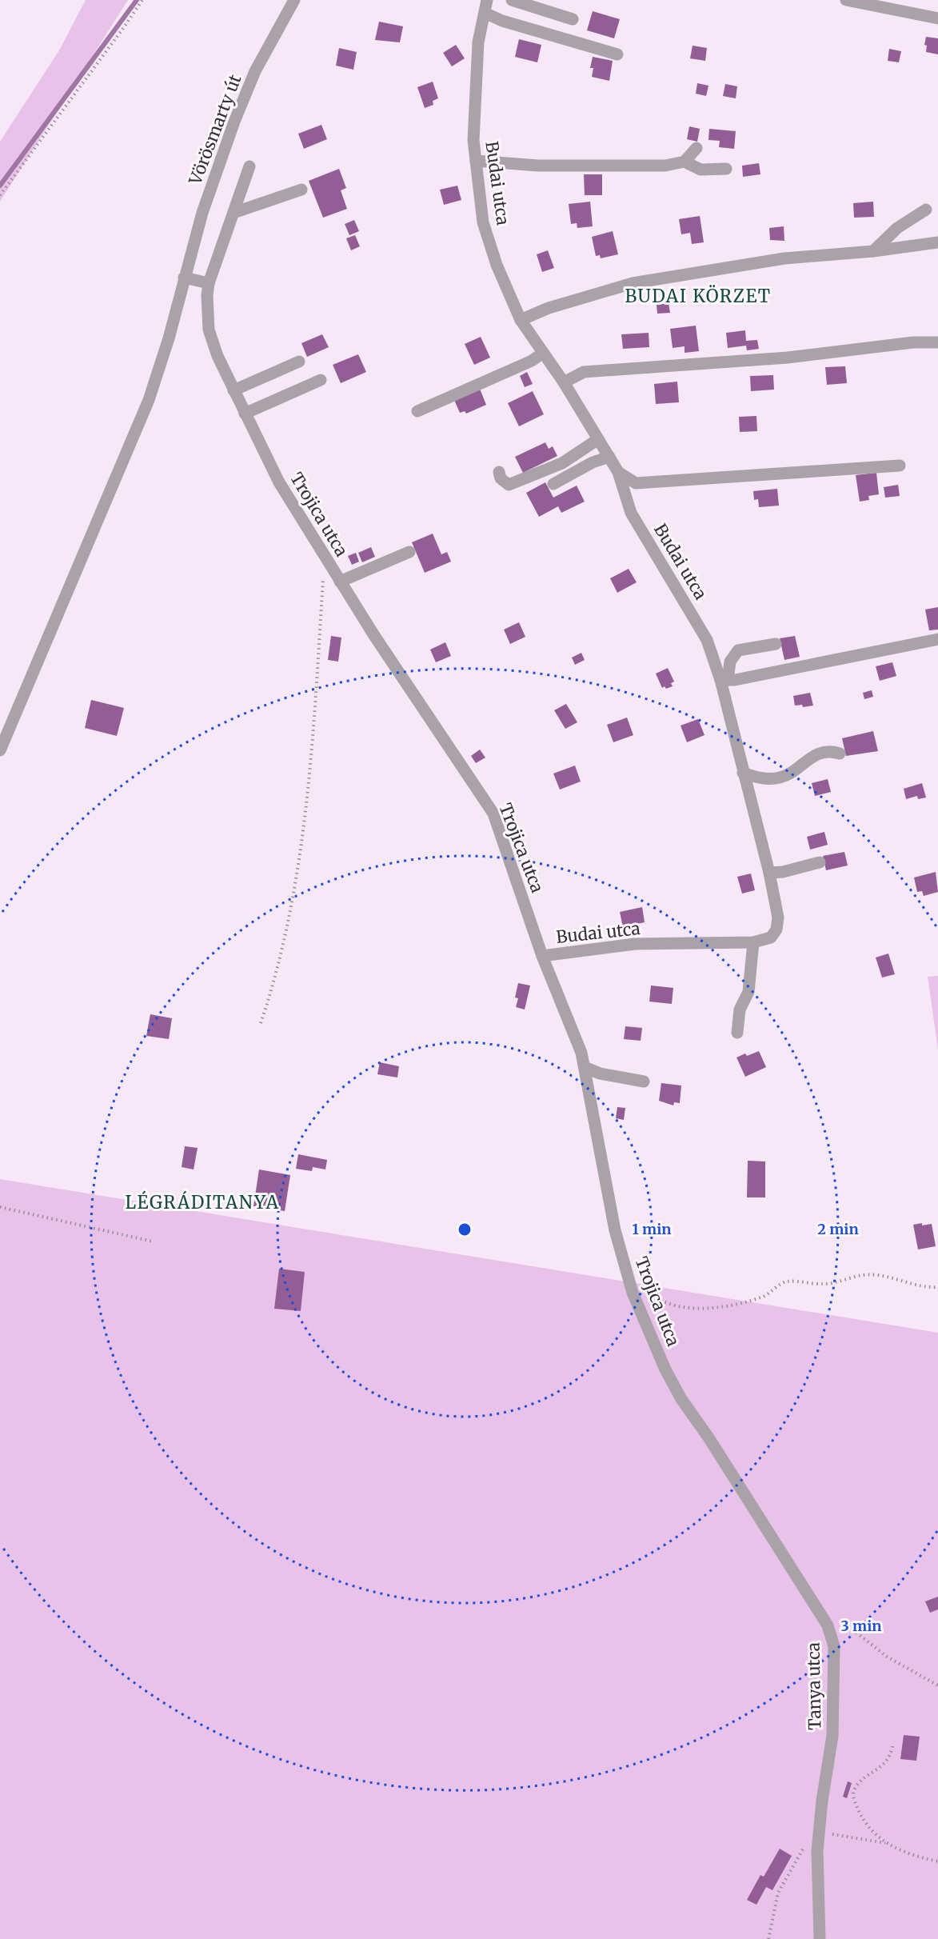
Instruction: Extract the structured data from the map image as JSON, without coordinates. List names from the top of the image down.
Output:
{
  "streets": {
    "street": [
      "Vörösmarty út",
      "Budai utca",
      "Trojica utca",
      "Tanya utca"
    ]
  },
  "crossings": [
    ["Budai utca", "Trojica utca"],
    ["Trojica utca", "Tanya utca"]
  ],
  "districts": ["BUDAI KÖRZET", "LÉGRÁDITANYA"],
  "rings": ["1 min", "2 min", "3 min"]
}
